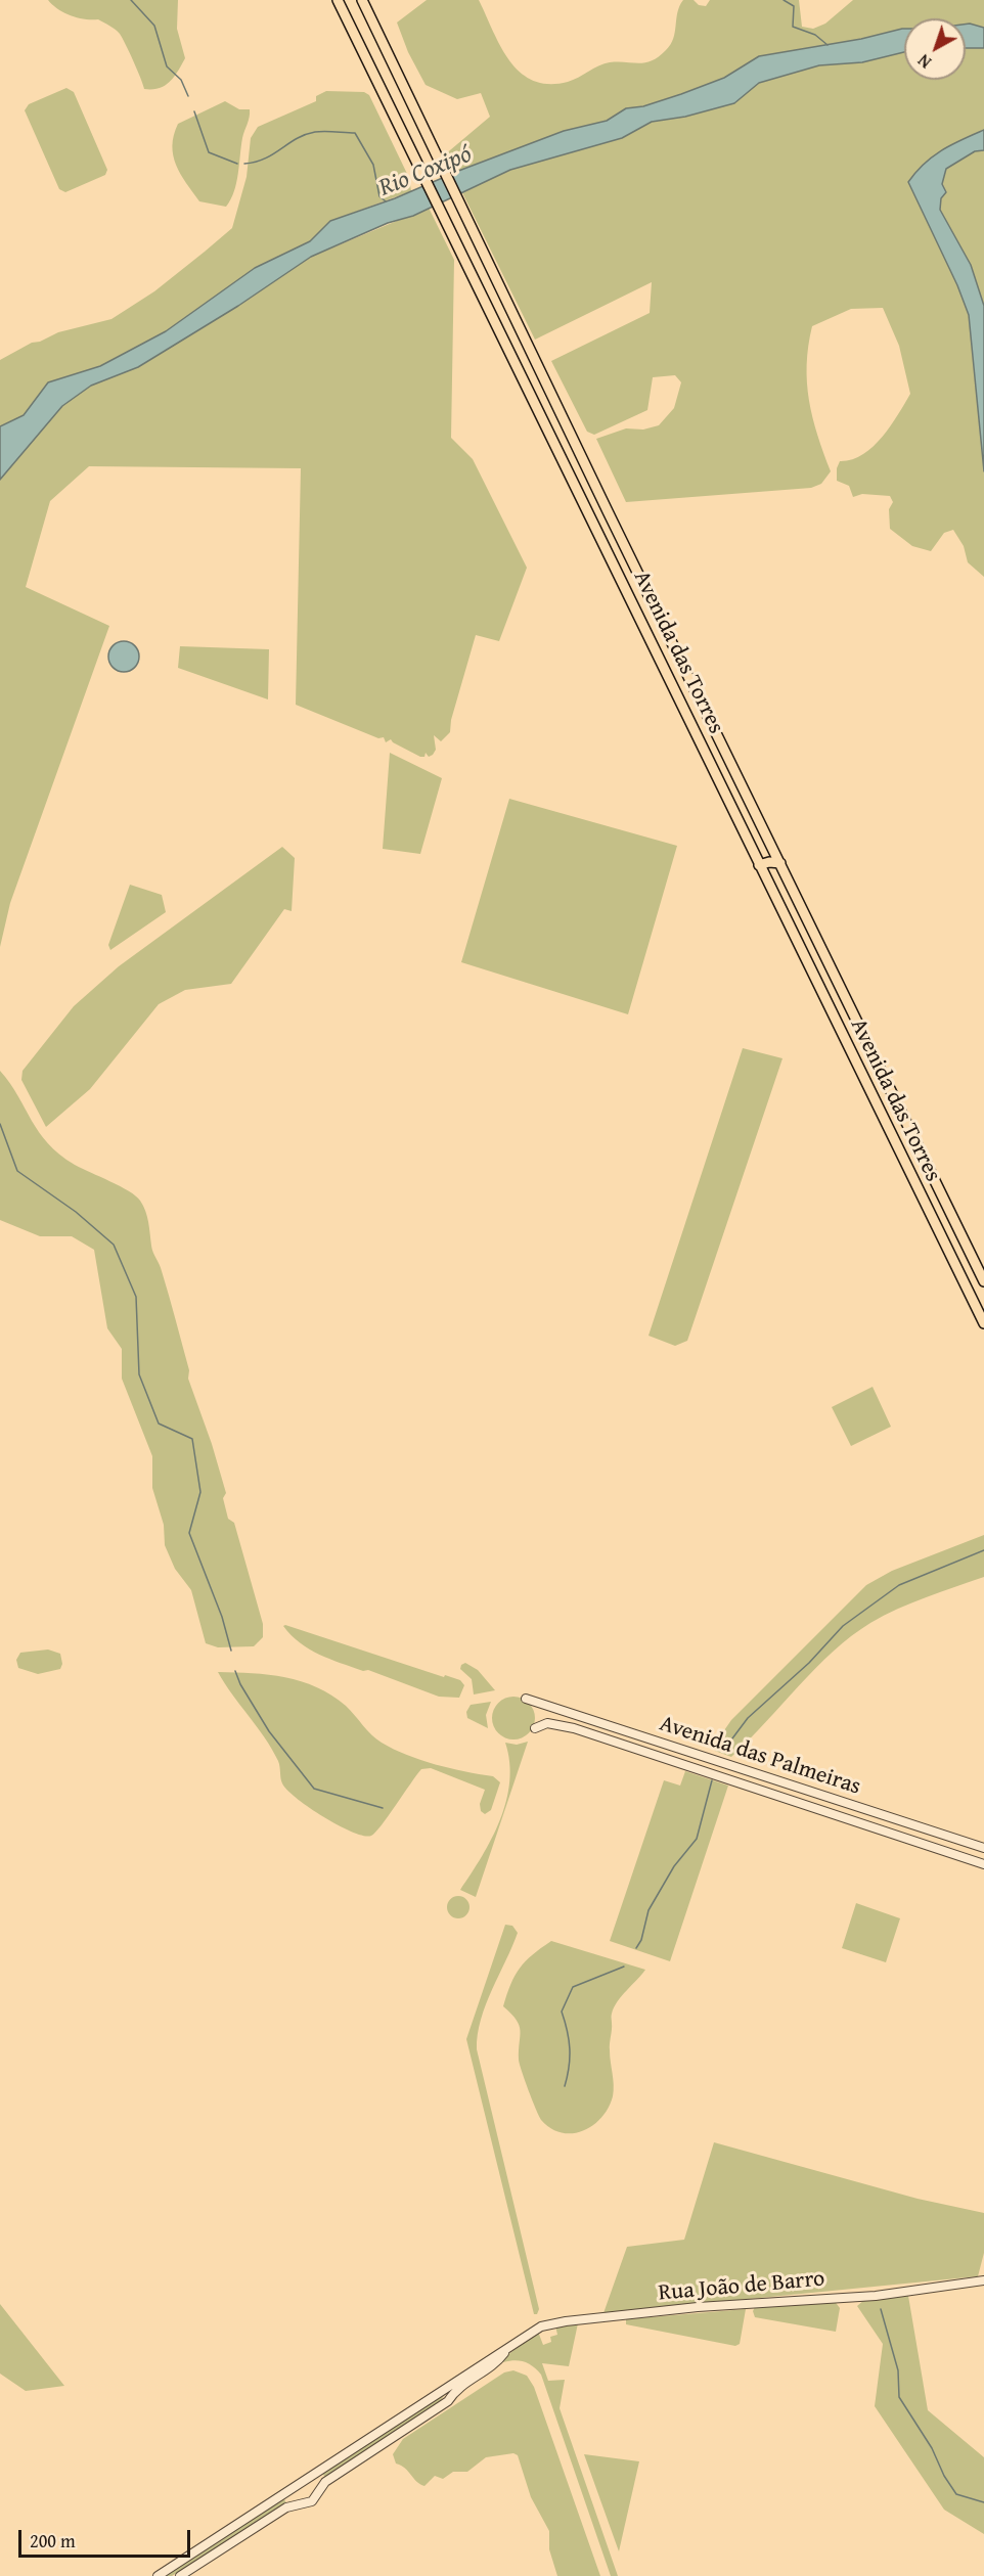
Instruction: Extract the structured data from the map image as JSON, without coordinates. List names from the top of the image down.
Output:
{
  "streets": {
    "main road": ["Avenida das Torres"],
    "street": ["Avenida das Palmeiras", "Rua João de Barro"]
  },
  "water": ["Rio Coxipó"],
  "scale_bar": "200 m",
  "north": "bottom left"
}
